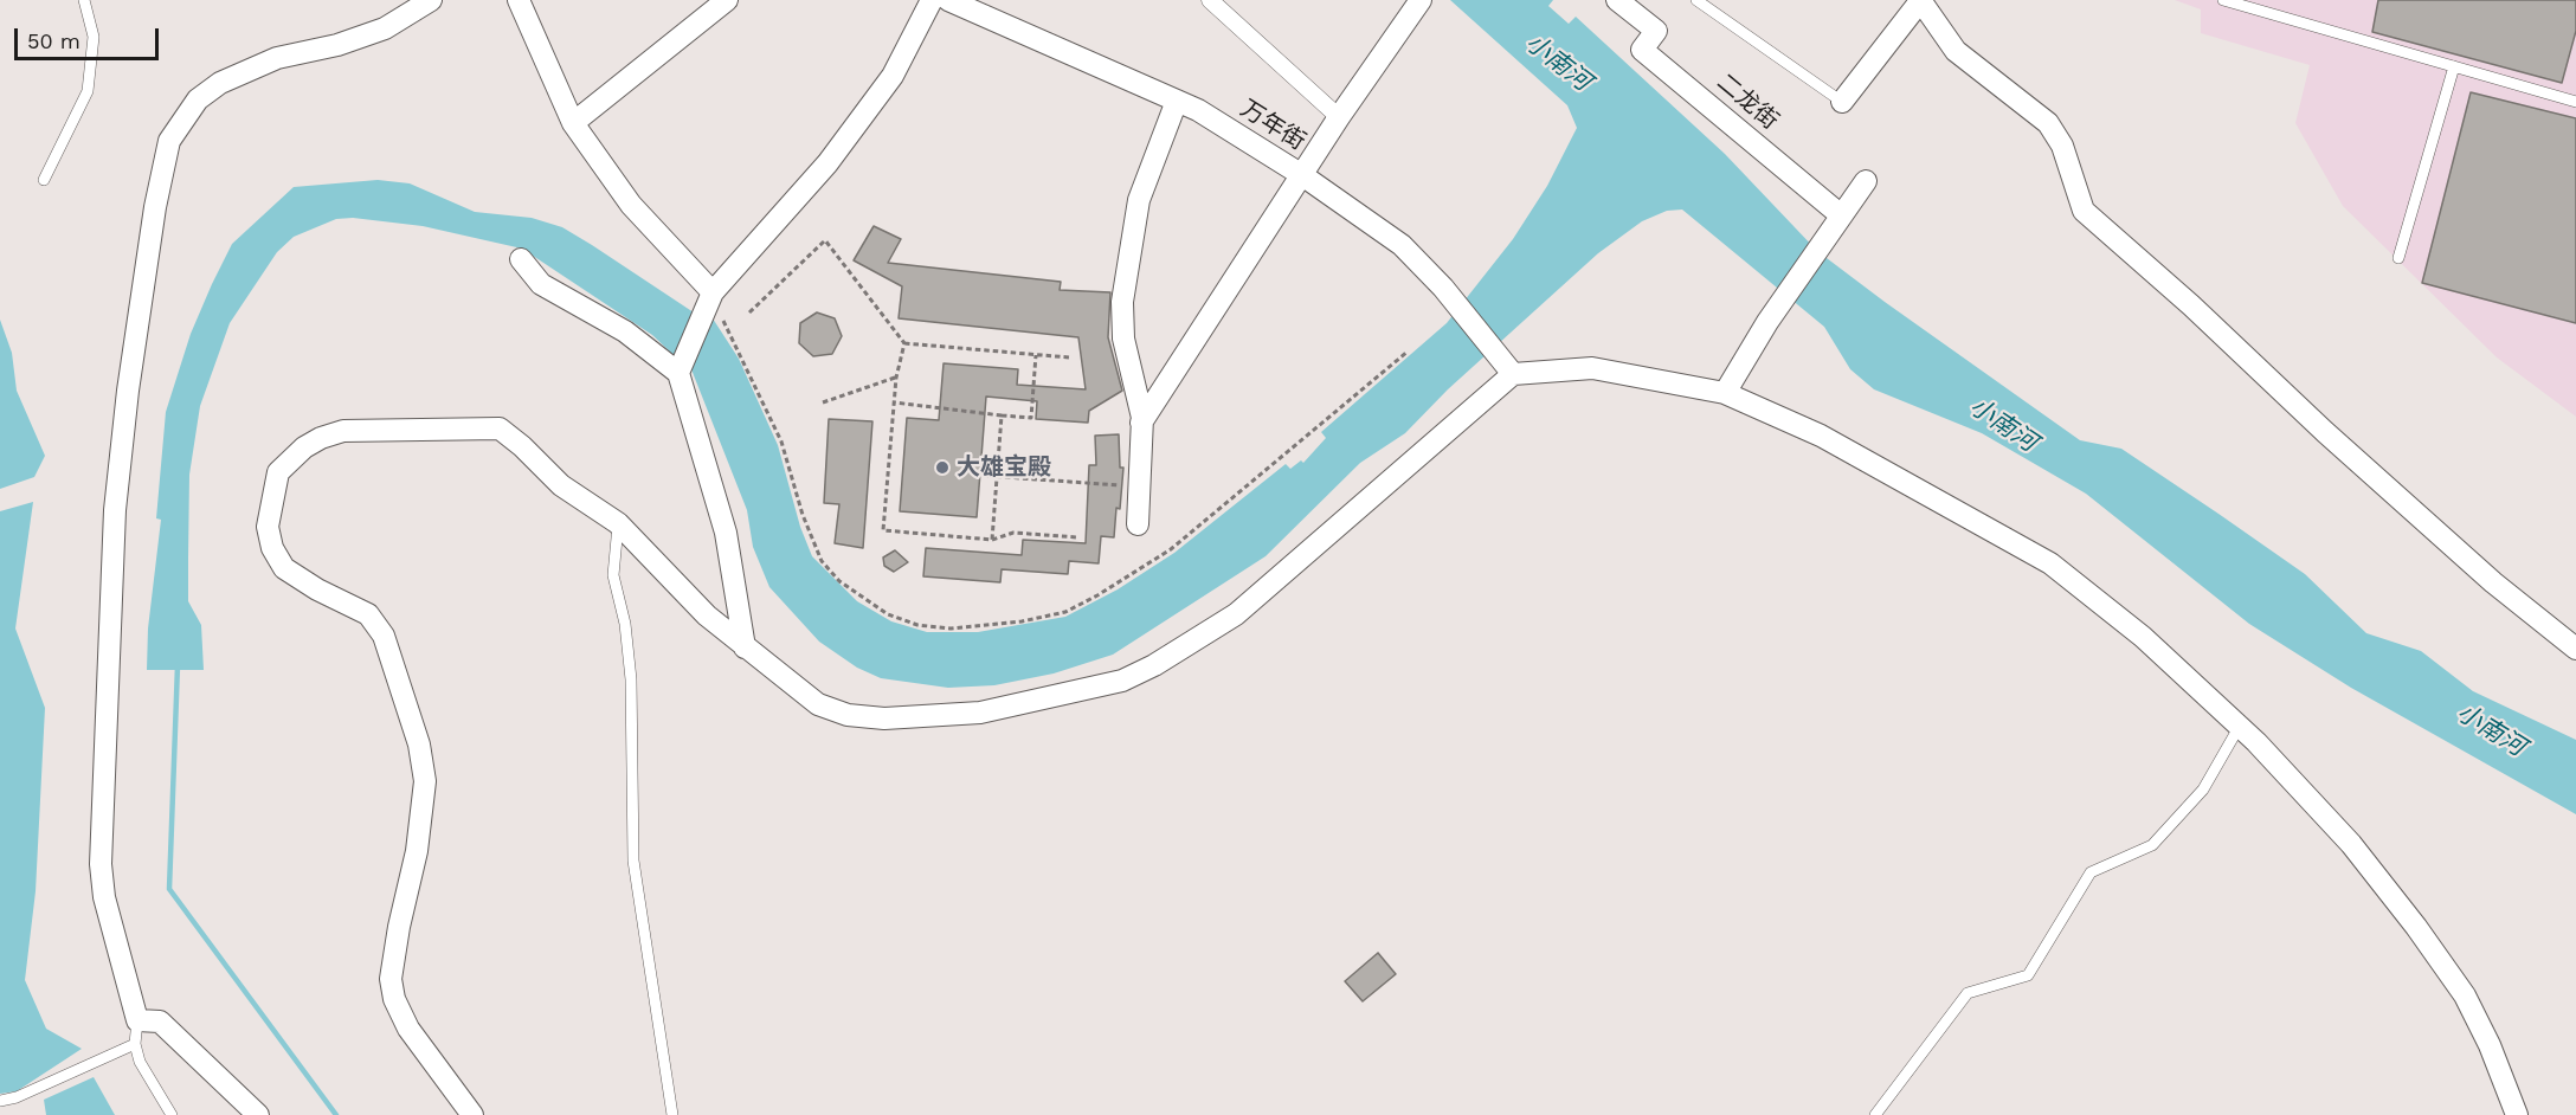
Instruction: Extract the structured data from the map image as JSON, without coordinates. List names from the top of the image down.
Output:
{
  "streets": {
    "street": ["二龙街", "万年街"]
  },
  "water": ["小南河"],
  "places": ["大雄宝殿"],
  "scale_bar": "50 m"
}
